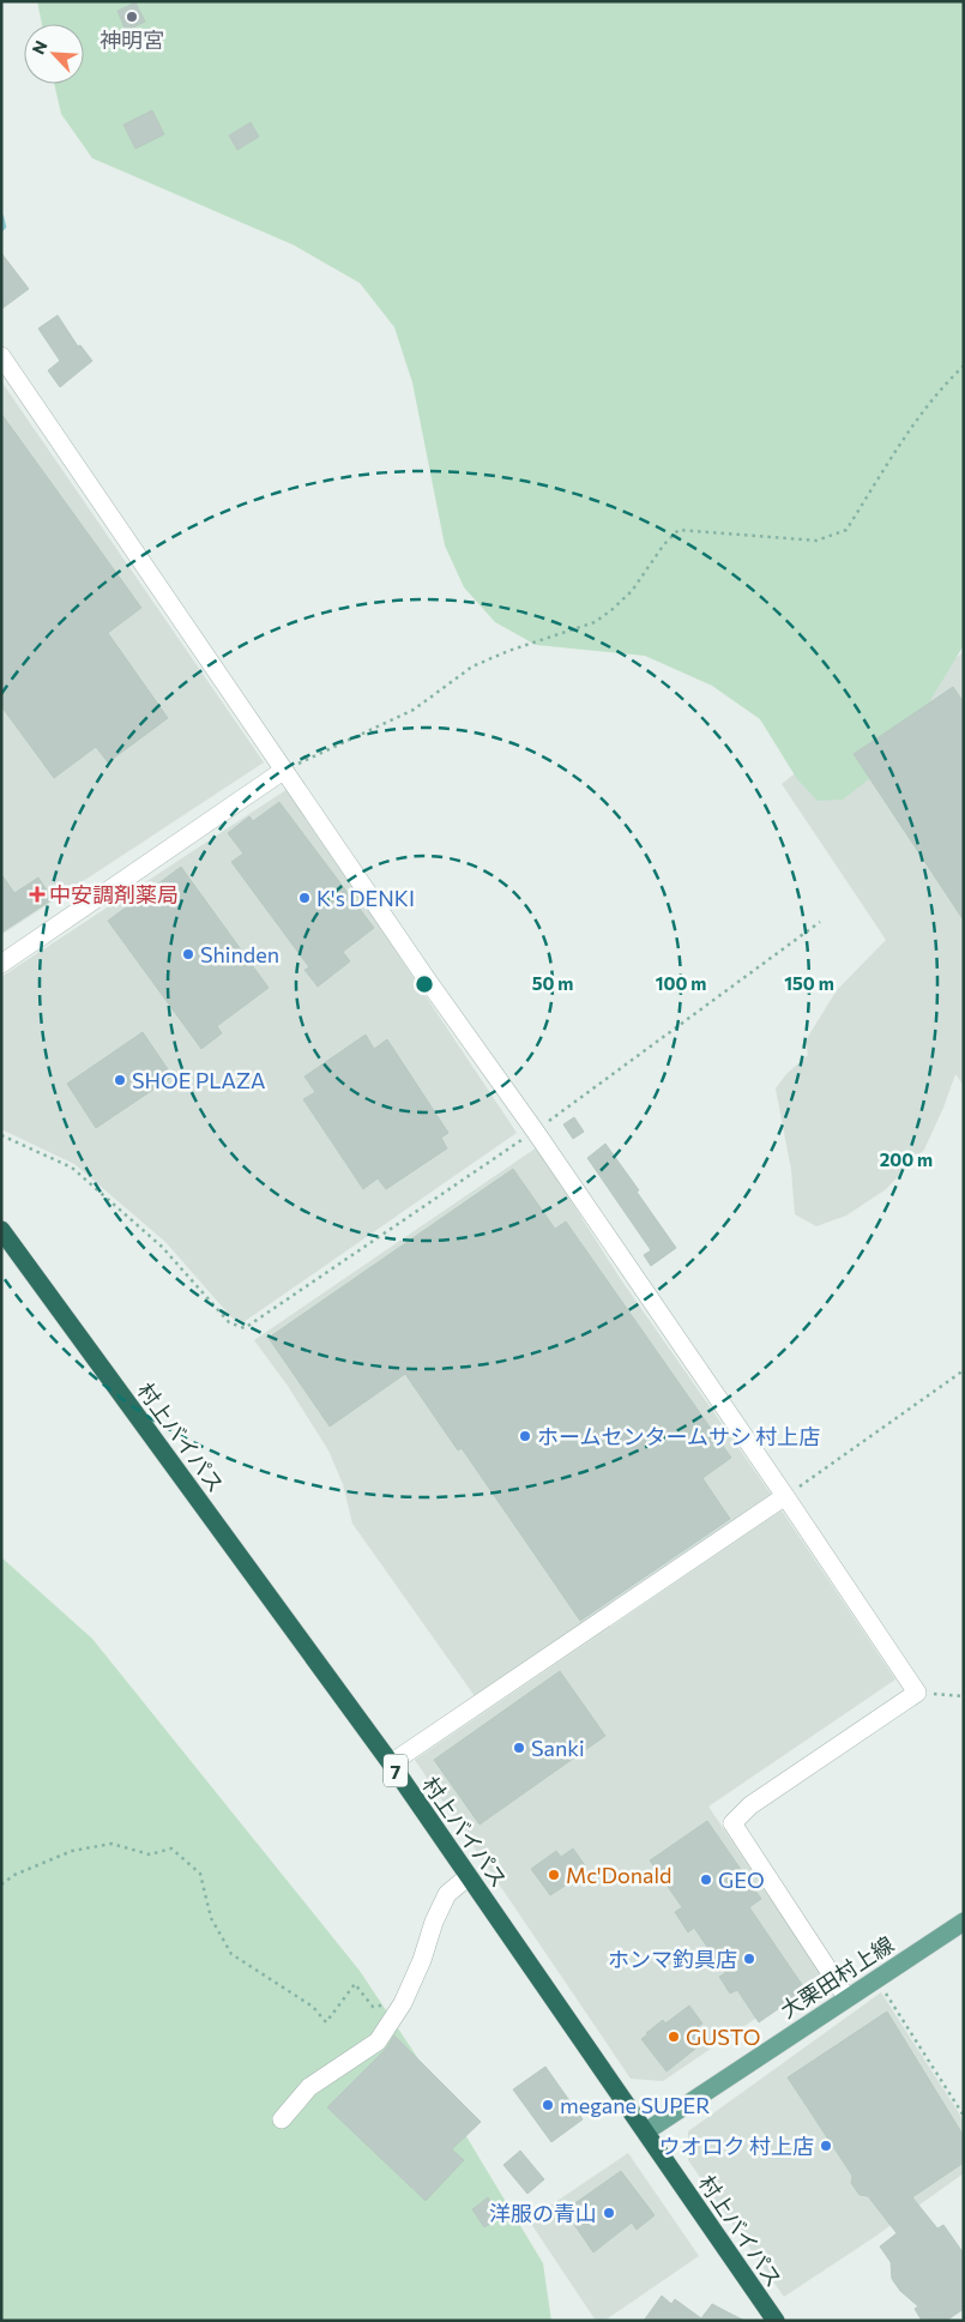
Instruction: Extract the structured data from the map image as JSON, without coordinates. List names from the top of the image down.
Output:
{
  "streets": {
    "highway": ["村上バイパス", "7"],
    "main road": ["大栗田村上線"]
  },
  "crossings": [
    ["村上バイパス", "大栗田村上線"]
  ],
  "places": {
    "other": [
      "神明宮",
      "K's DENKI",
      "Shinden",
      "SHOE PLAZA",
      "ホームセンタームサシ 村上店",
      "Sanki",
      "Mc'Donald",
      "GEO",
      "ホンマ釣具店",
      "GUSTO",
      "megane SUPER",
      "ウオロク 村上店",
      "洋服の青山"
    ],
    "health": ["中安調剤薬局"]
  },
  "north": "top left",
  "rings": [
    "50 m",
    "100 m",
    "150 m",
    "200 m"
  ]
}
